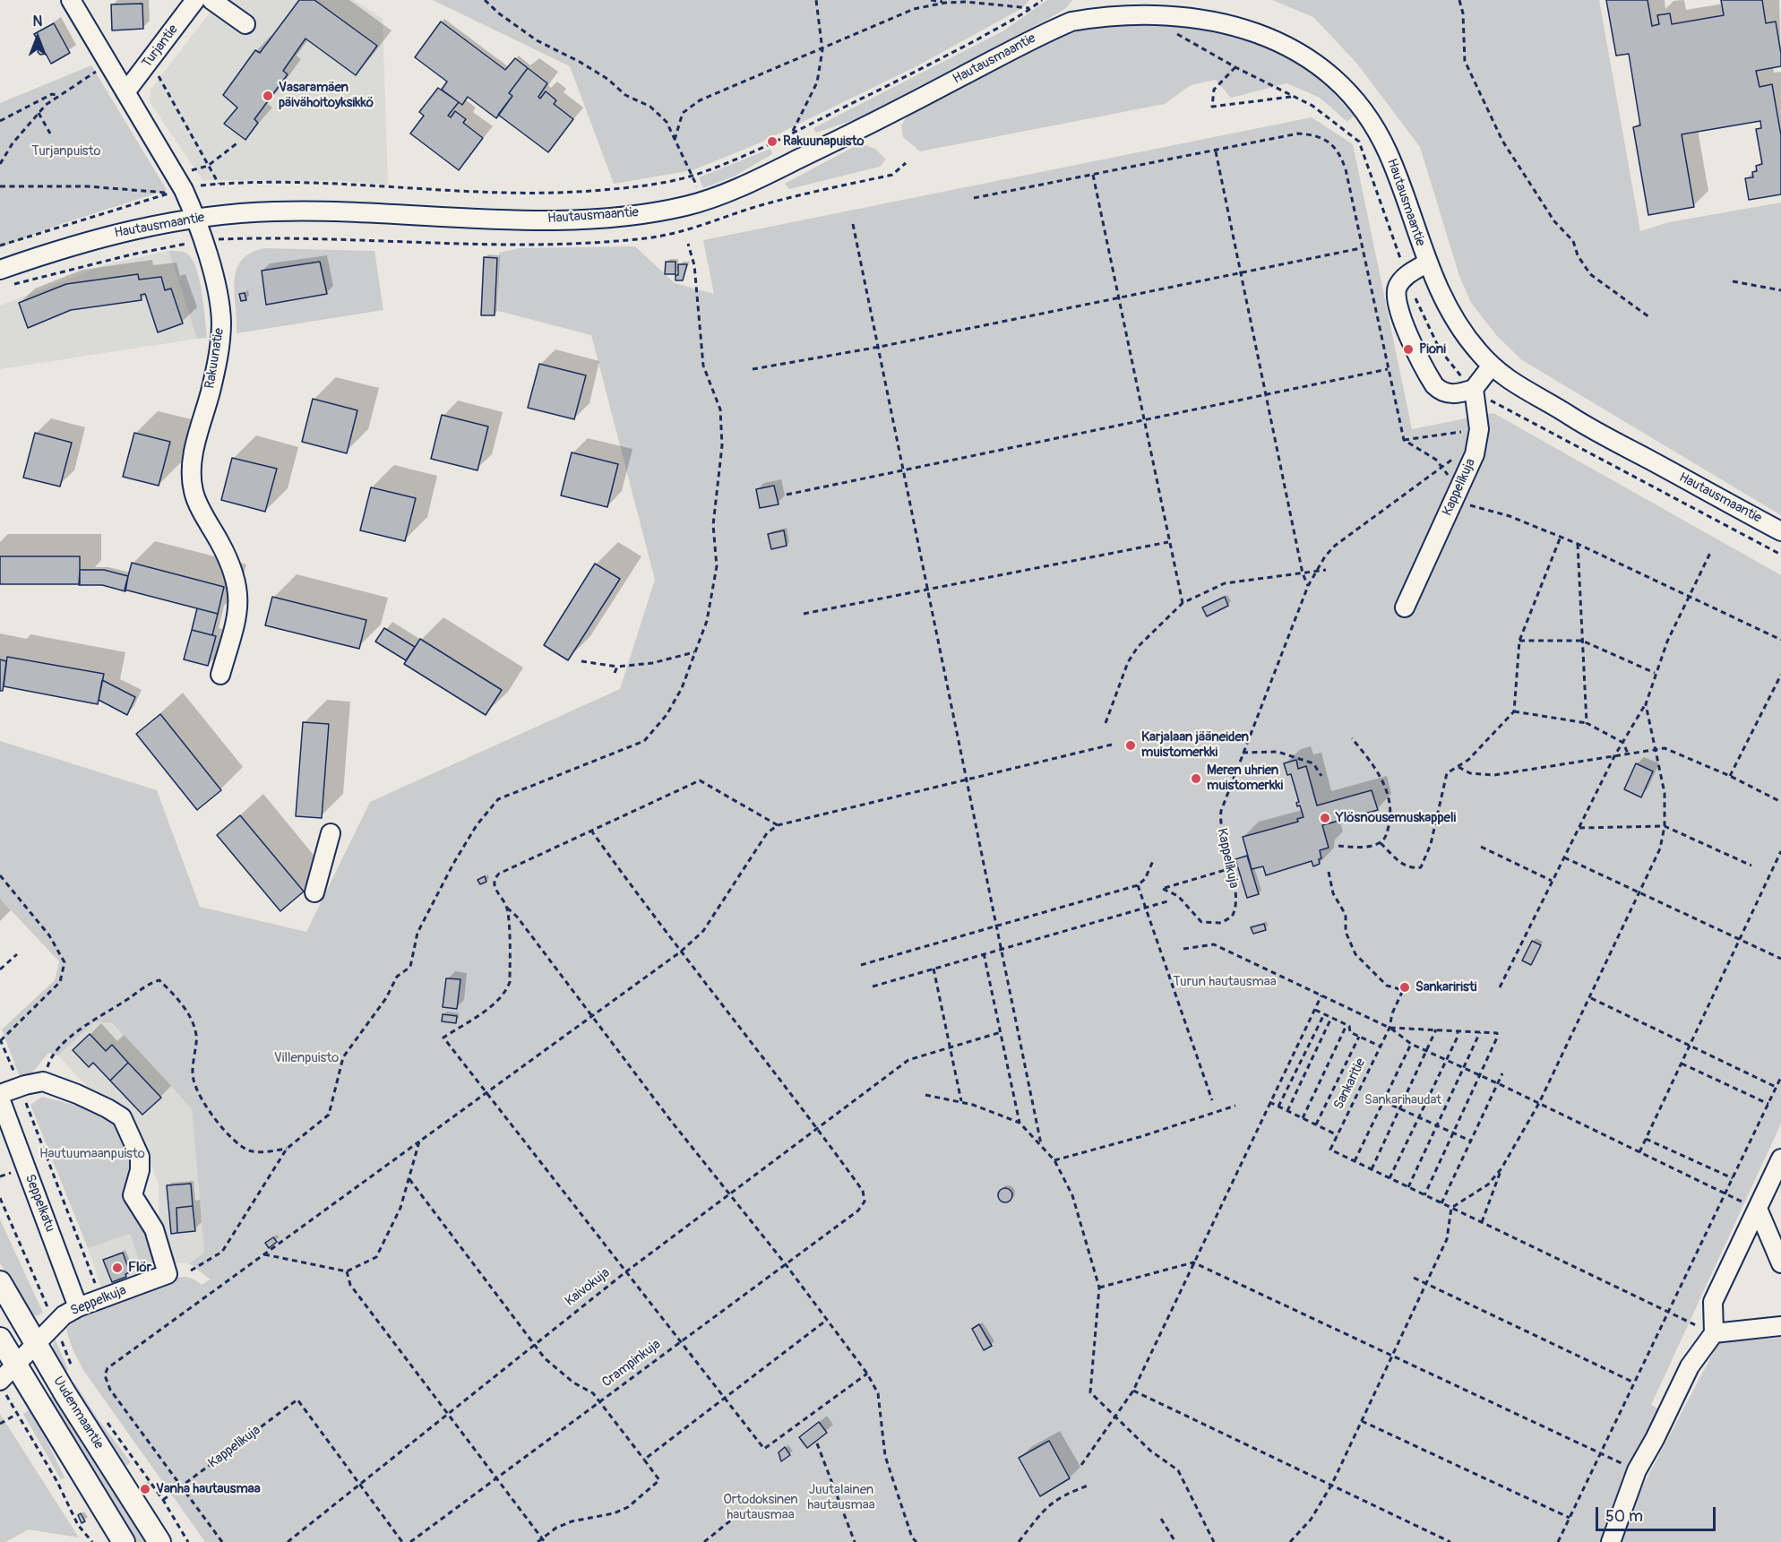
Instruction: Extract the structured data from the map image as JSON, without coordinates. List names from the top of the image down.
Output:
{
  "streets": {
    "main road": ["Uudenmaantie"],
    "street": [
      "Turjantie",
      "Hautausmaantie",
      "Rakuunatie",
      "Kappelikuja",
      "Seppelkatu",
      "Seppelkuja"
    ],
    "path": ["Sankaritie", "Kaivokuja", "Crampinkuja"]
  },
  "crossings": [
    ["Turjantie", "Rakuunatie"],
    ["Hautausmaantie", "Rakuunatie"],
    ["Kappelikuja", "Kaivokuja"],
    ["Seppelkatu", "Seppelkuja"],
    ["Kaivokuja", "Crampinkuja"],
    ["Seppelkuja", "Uudenmaantie"]
  ],
  "parks": [
    "Turjanpuisto",
    "Turun hautausmaa",
    "Villenpuisto",
    "Sankarihaudat",
    "Hautuumaanpuisto",
    "Juutalainen hautausmaa",
    "Ortodoksinen hautausmaa"
  ],
  "places": [
    "Vasaramäen päivähoitoyksikkö",
    "Rakuunapuisto",
    "Pioni",
    "Karjalaan jääneiden muistomerkki",
    "Meren uhrien muistomerkki",
    "Ylösnousemuskappeli",
    "Sankariristi",
    "Flör",
    "Vanha hautausmaa"
  ],
  "scale_bar": "50 m",
  "north": "top"
}
